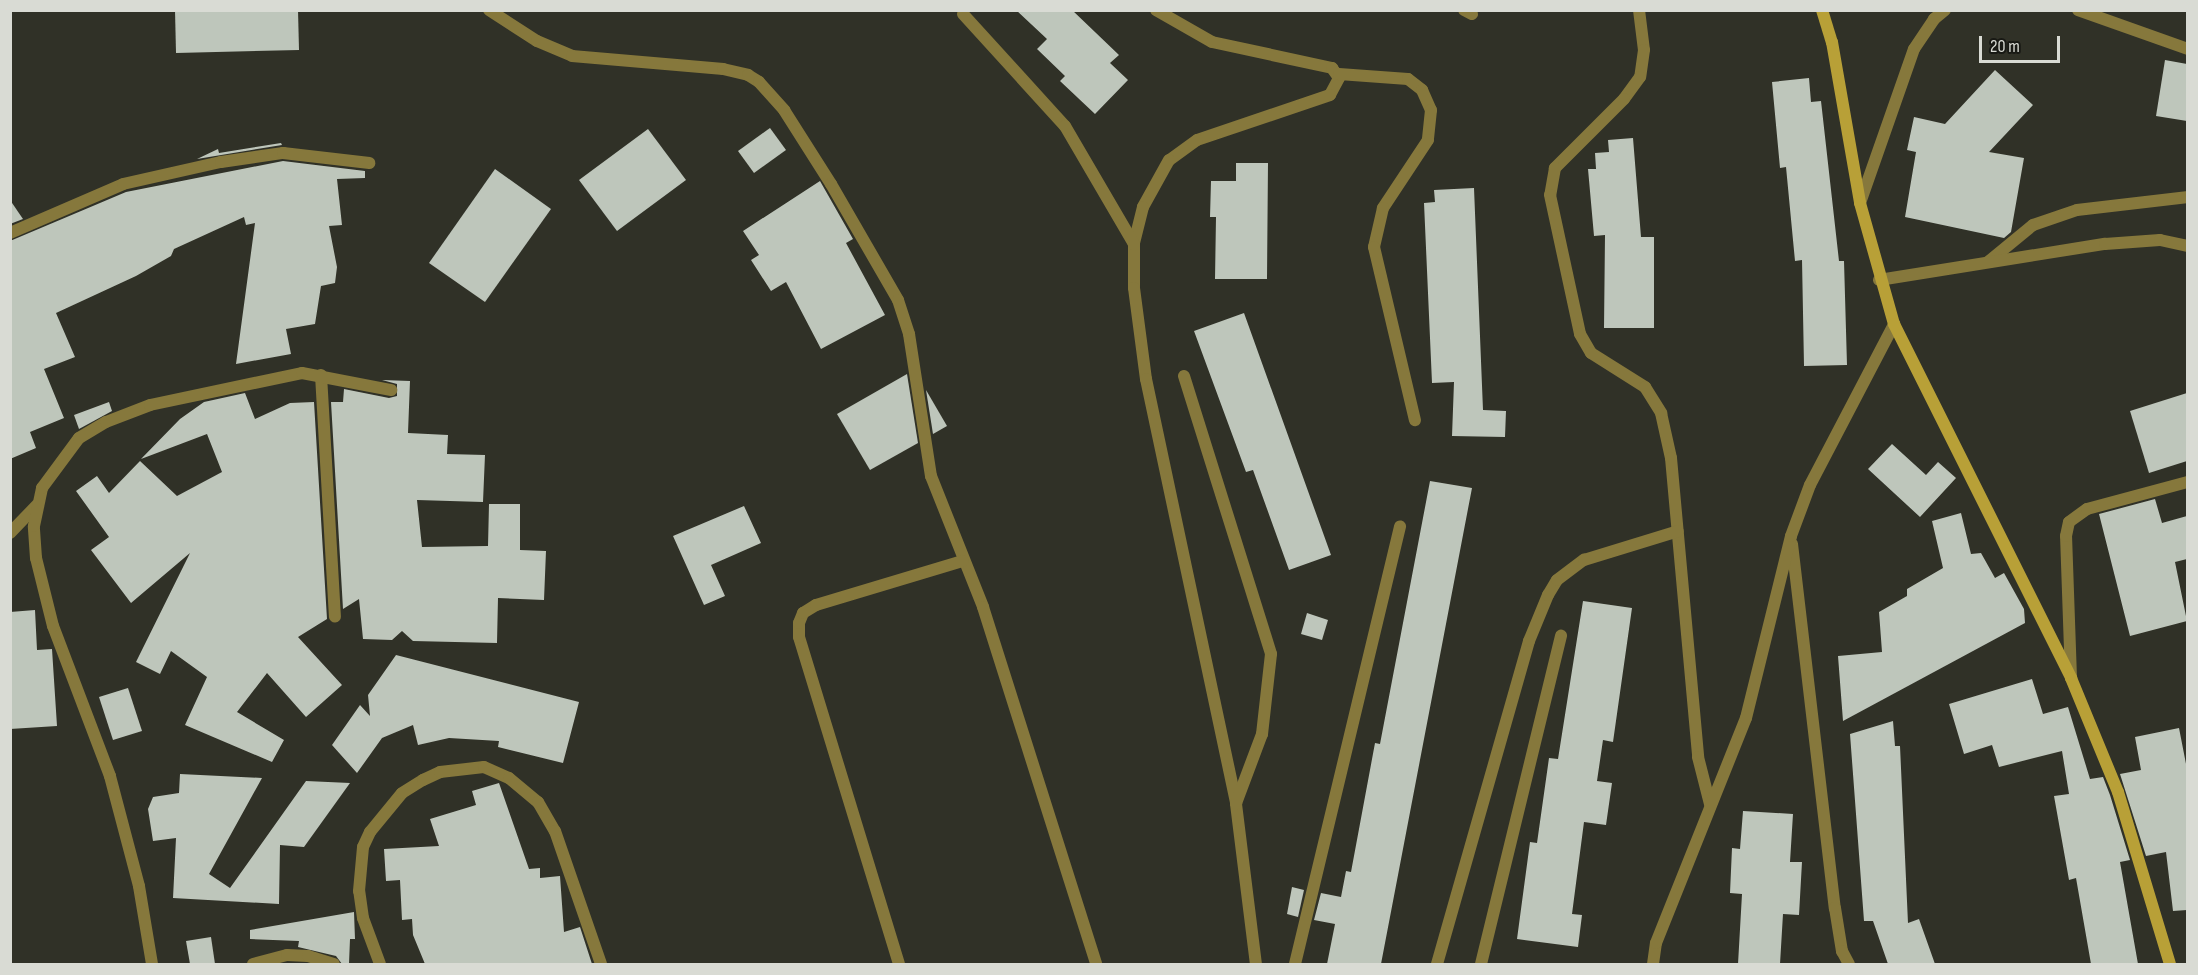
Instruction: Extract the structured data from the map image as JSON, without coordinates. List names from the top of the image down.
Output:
{
  "scale_bar": "20 m"
}
